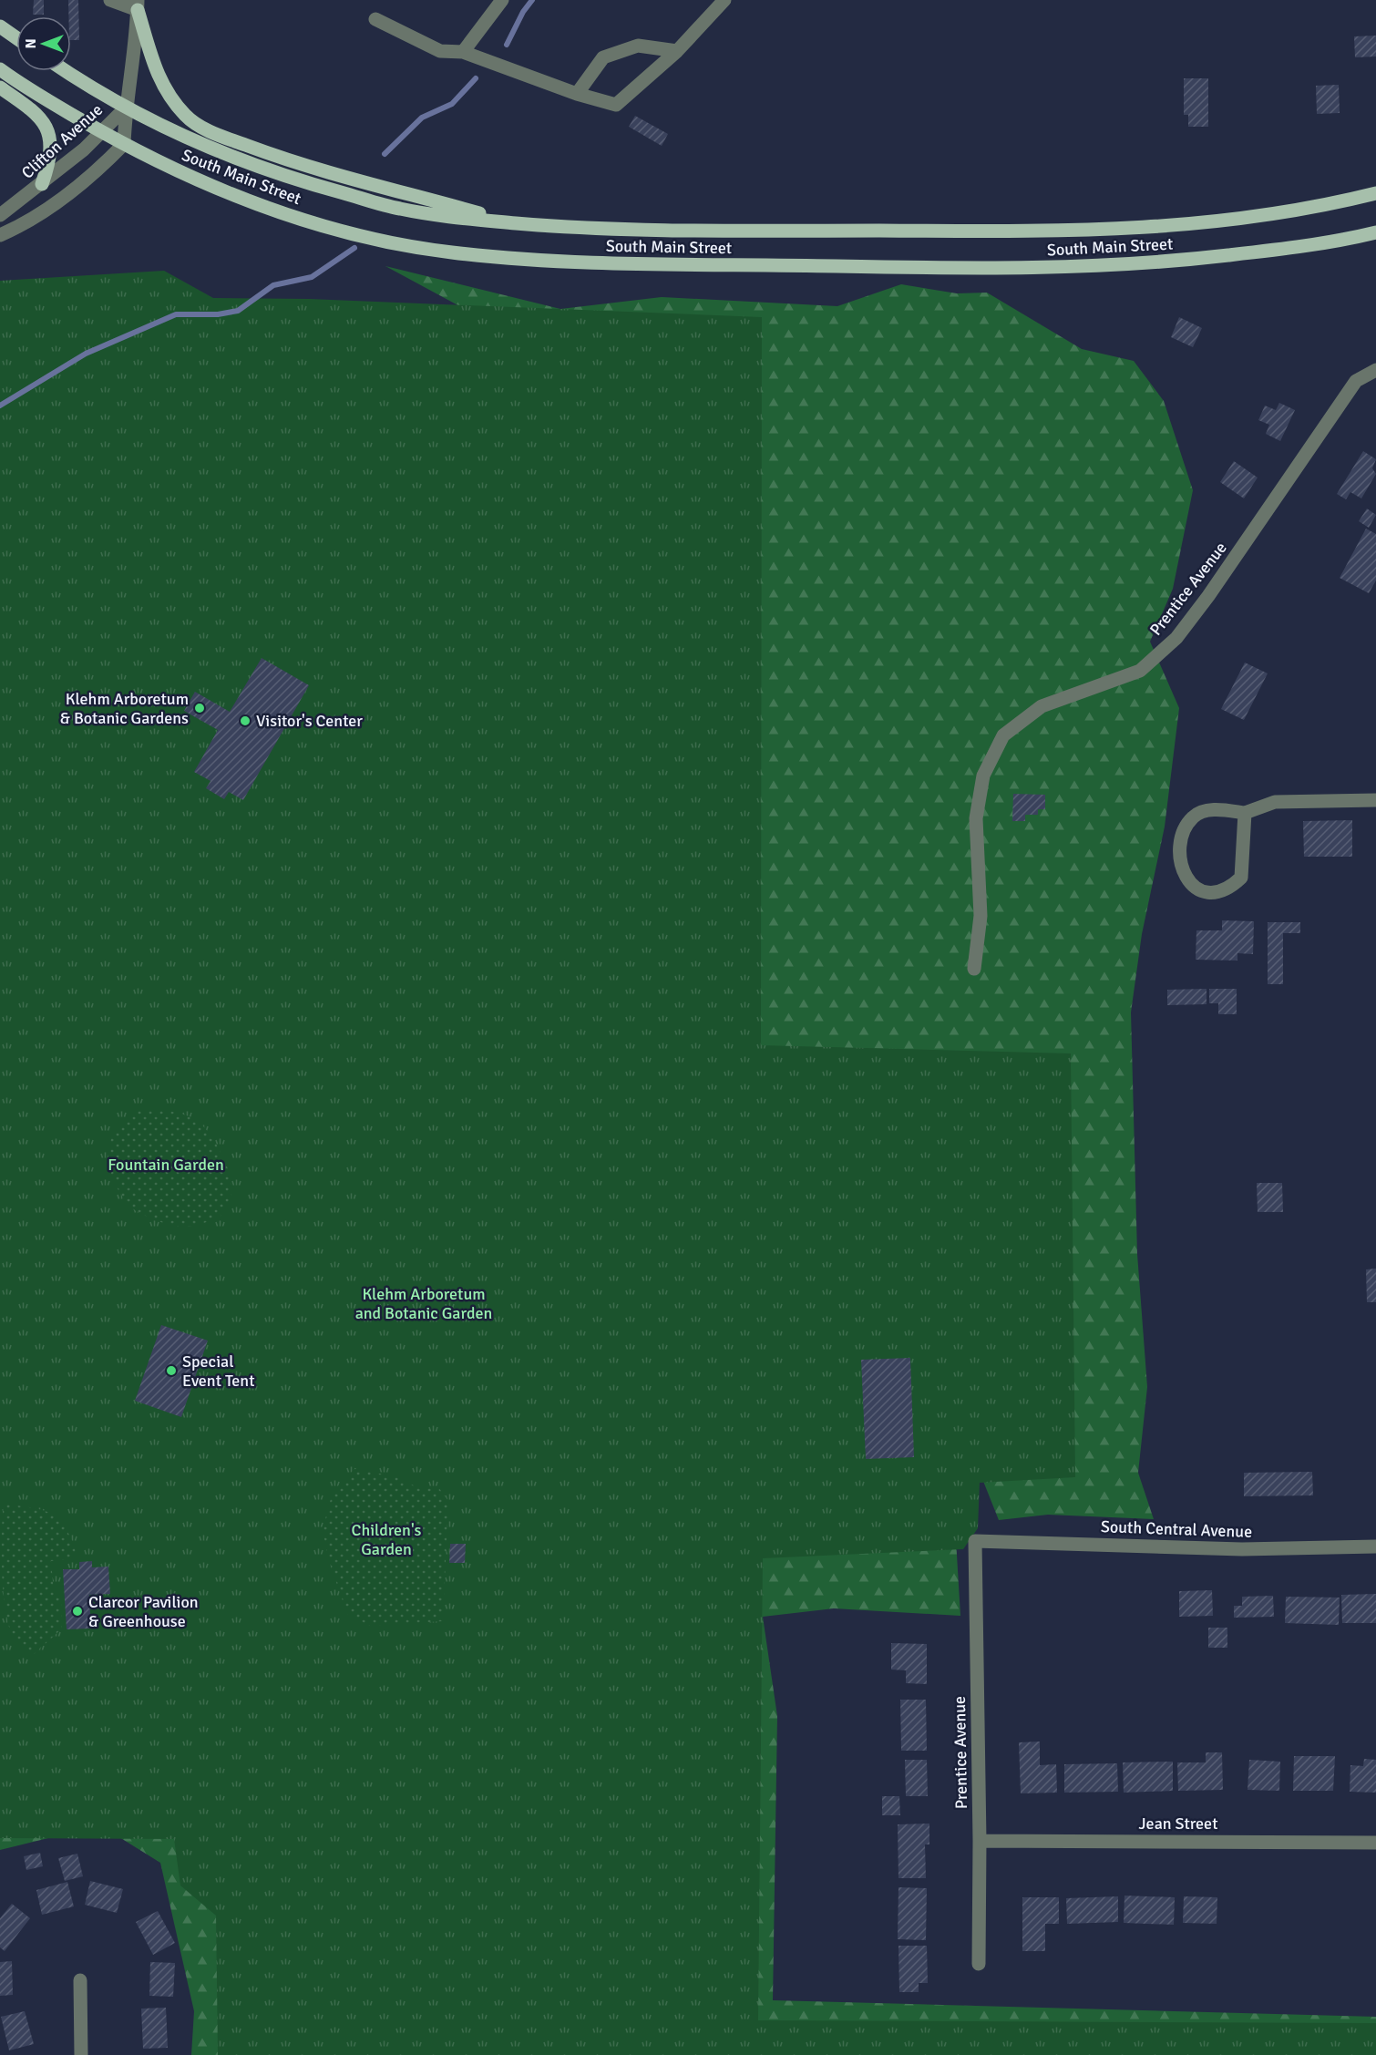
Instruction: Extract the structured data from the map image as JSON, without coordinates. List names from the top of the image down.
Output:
{
  "streets": {
    "main road": ["South Main Street"],
    "street": [
      "Clifton Avenue",
      "Prentice Avenue",
      "South Central Avenue",
      "Jean Street"
    ]
  },
  "crossings": [
    ["Clifton Avenue", "South Main Street"],
    ["Prentice Avenue", "South Central Avenue"],
    ["Prentice Avenue", "Jean Street"]
  ],
  "parks": ["Fountain Garden", "Klehm Arboretum and Botanic Garden", "Children's Garden"],
  "places": [
    "Klehm Arboretum & Botanic Gardens",
    "Visitor's Center",
    "Special Event Tent",
    "Clarcor Pavilion & Greenhouse"
  ],
  "north": "left"
}
